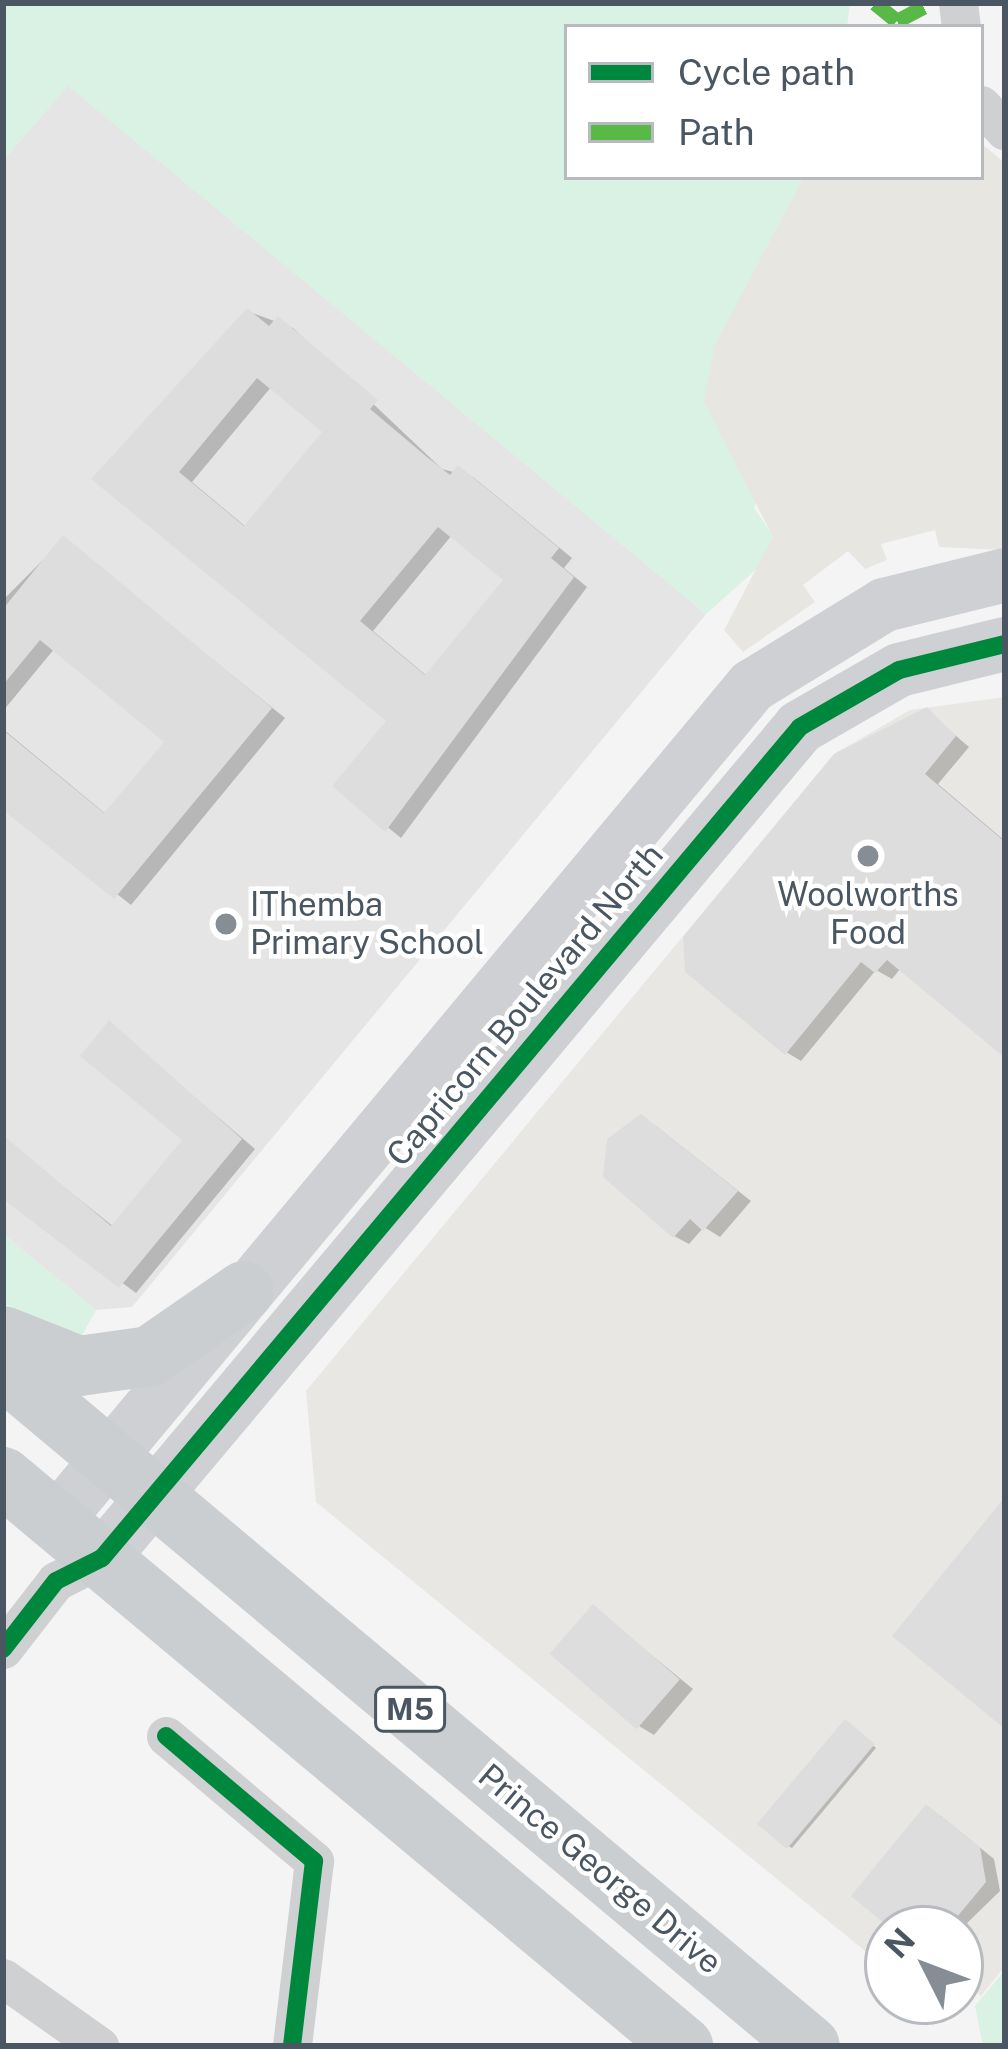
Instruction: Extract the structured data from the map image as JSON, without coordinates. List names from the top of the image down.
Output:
{
  "streets": {
    "main road": ["M5", "Prince George Drive"],
    "street": ["Capricorn Boulevard North"]
  },
  "crossings": [
    ["Capricorn Boulevard North", "M5"],
    ["Capricorn Boulevard North", "Prince George Drive"]
  ],
  "places": ["Woolworths Food", "IThemba Primary School"],
  "legend": ["Cycle path", "Path"],
  "north": "top left"
}
